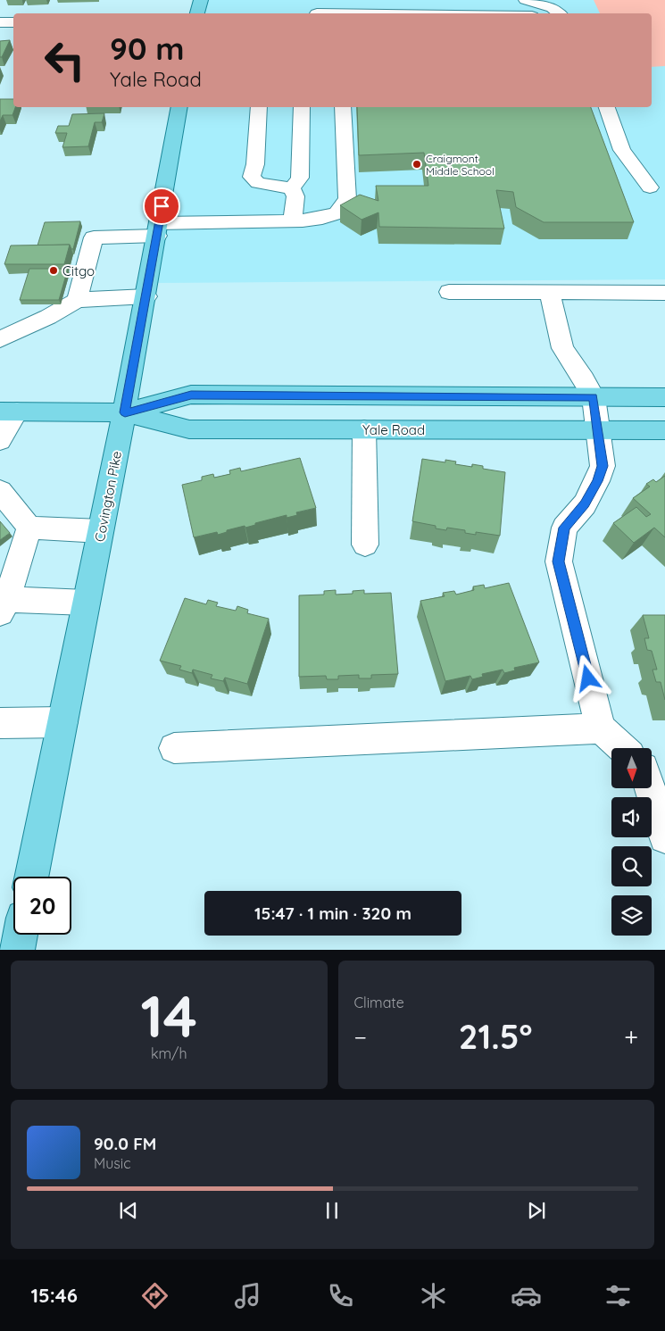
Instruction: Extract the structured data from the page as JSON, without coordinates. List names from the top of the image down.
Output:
{
  "streets": {
    "main road": ["Yale Road", "Covington Pike"]
  },
  "crossings": [
    ["Yale Road", "Covington Pike"]
  ],
  "places": ["Craigmont Middle School", "Citgo"],
  "north": "bottom",
  "page": {
    "turn": ["90 m", "Yale Road"],
    "limit": "20",
    "trip": "15:47 · 1 min · 320 m",
    "tile": [
      ["14", "km/h"],
      "Climate"
    ],
    "heat": ["−", "21.5°", "+"],
    "song": ["90.0 FM", "Music"],
    "tabs": "15:46"
  }
}
